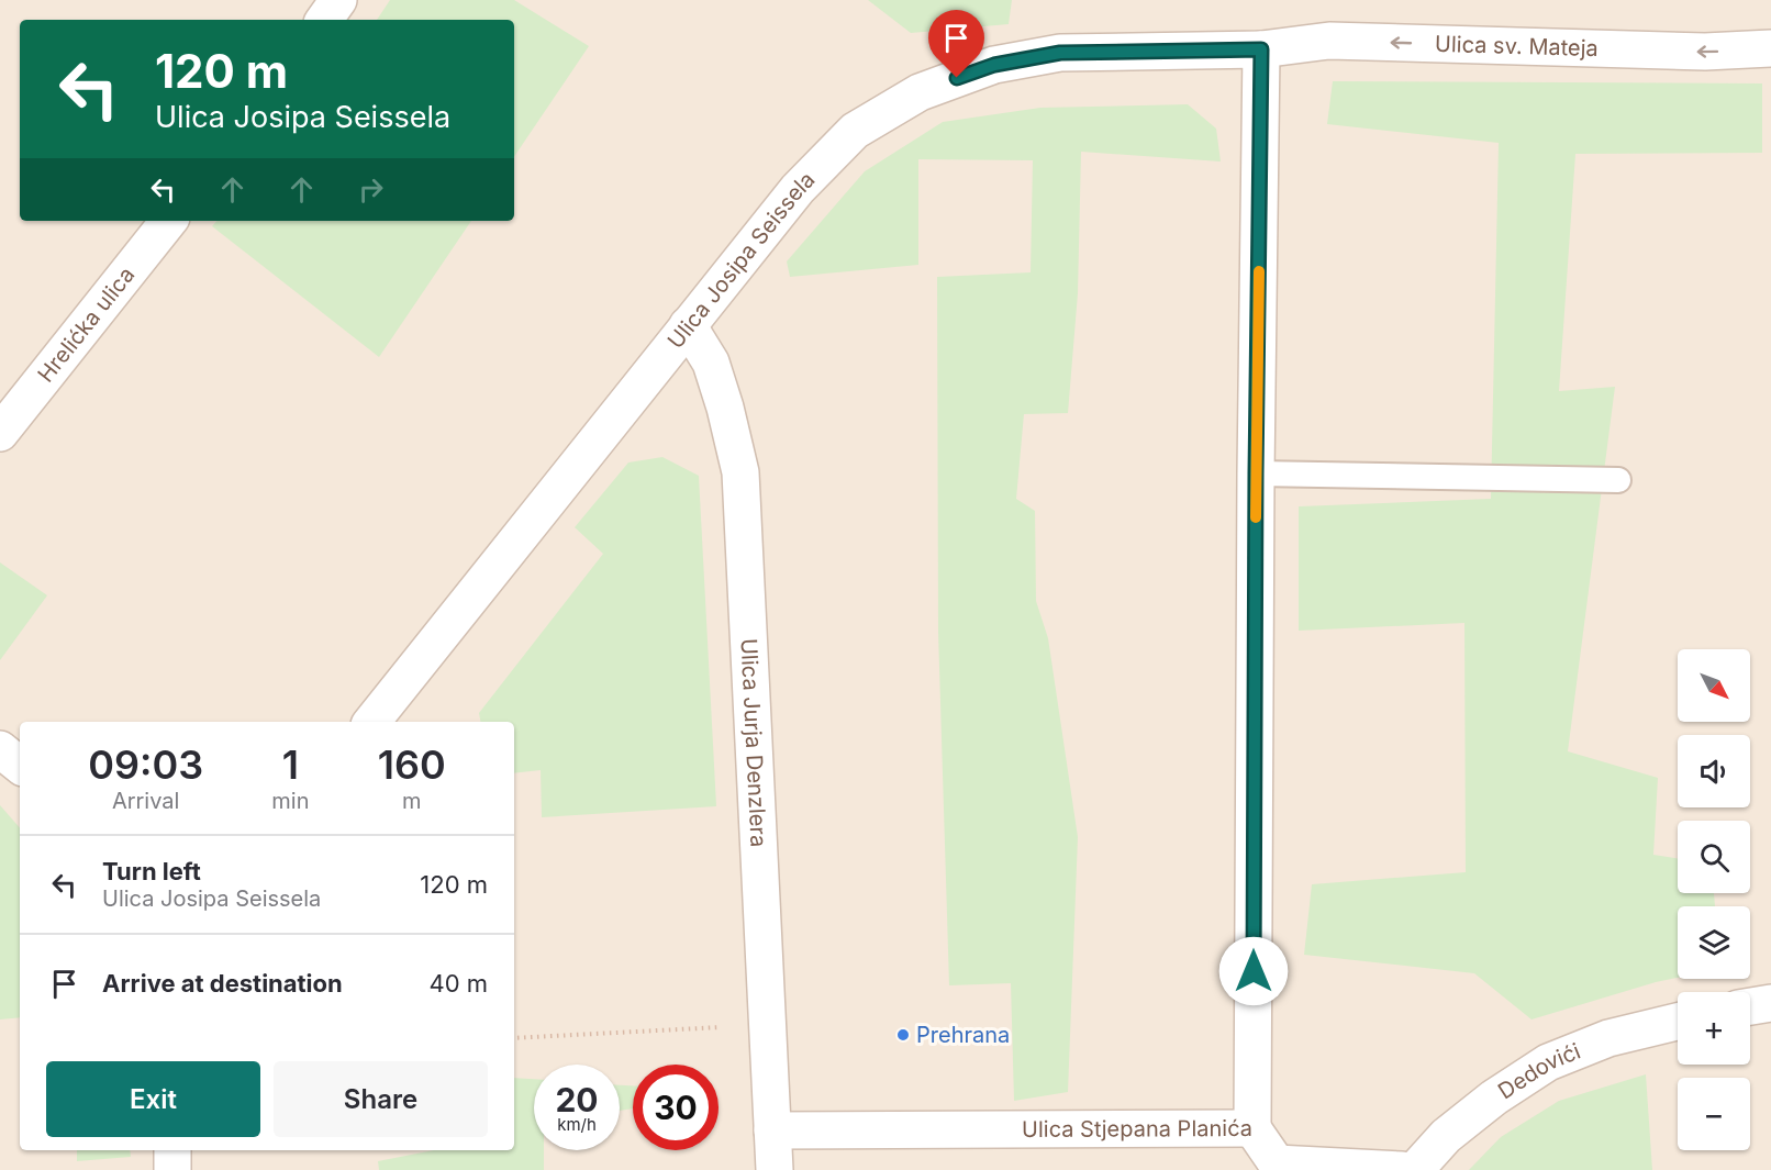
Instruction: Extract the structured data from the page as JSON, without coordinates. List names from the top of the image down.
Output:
{
  "streets": {
    "street": [
      "Ulica sv. Mateja",
      "Ulica Josipa Seissela",
      "Hrelićka ulica",
      "Ulica Jurja Denzlera",
      "Dedovići",
      "Ulica Stjepana Planića"
    ]
  },
  "crossings": [
    ["Ulica sv. Mateja", "Ulica Josipa Seissela"],
    ["Ulica sv. Mateja", "Ulica Stjepana Planića"],
    ["Ulica Josipa Seissela", "Ulica Jurja Denzlera"],
    ["Ulica Josipa Seissela", "Ulica Stjepana Planića"],
    ["Ulica Jurja Denzlera", "Ulica Stjepana Planića"]
  ],
  "one_way": ["Ulica sv. Mateja"],
  "places": ["Prehrana"],
  "north": "bottom right",
  "page": {
    "turn": ["120 m", "Ulica Josipa Seissela"],
    "map_buttons": ["+", "−"],
    "eta": [
      "09:03",
      "Arrival",
      "1",
      "min",
      "160",
      "m"
    ],
    "list": [
      {
        "name": "Turn left",
        "note": "Ulica Josipa Seissela",
        "value": "120 m"
      },
      {
        "name": "Arrive at destination",
        "value": "40 m"
      }
    ],
    "buttons": ["Exit", "Share"],
    "speed": "20 km/h",
    "limit": "30"
  }
}
